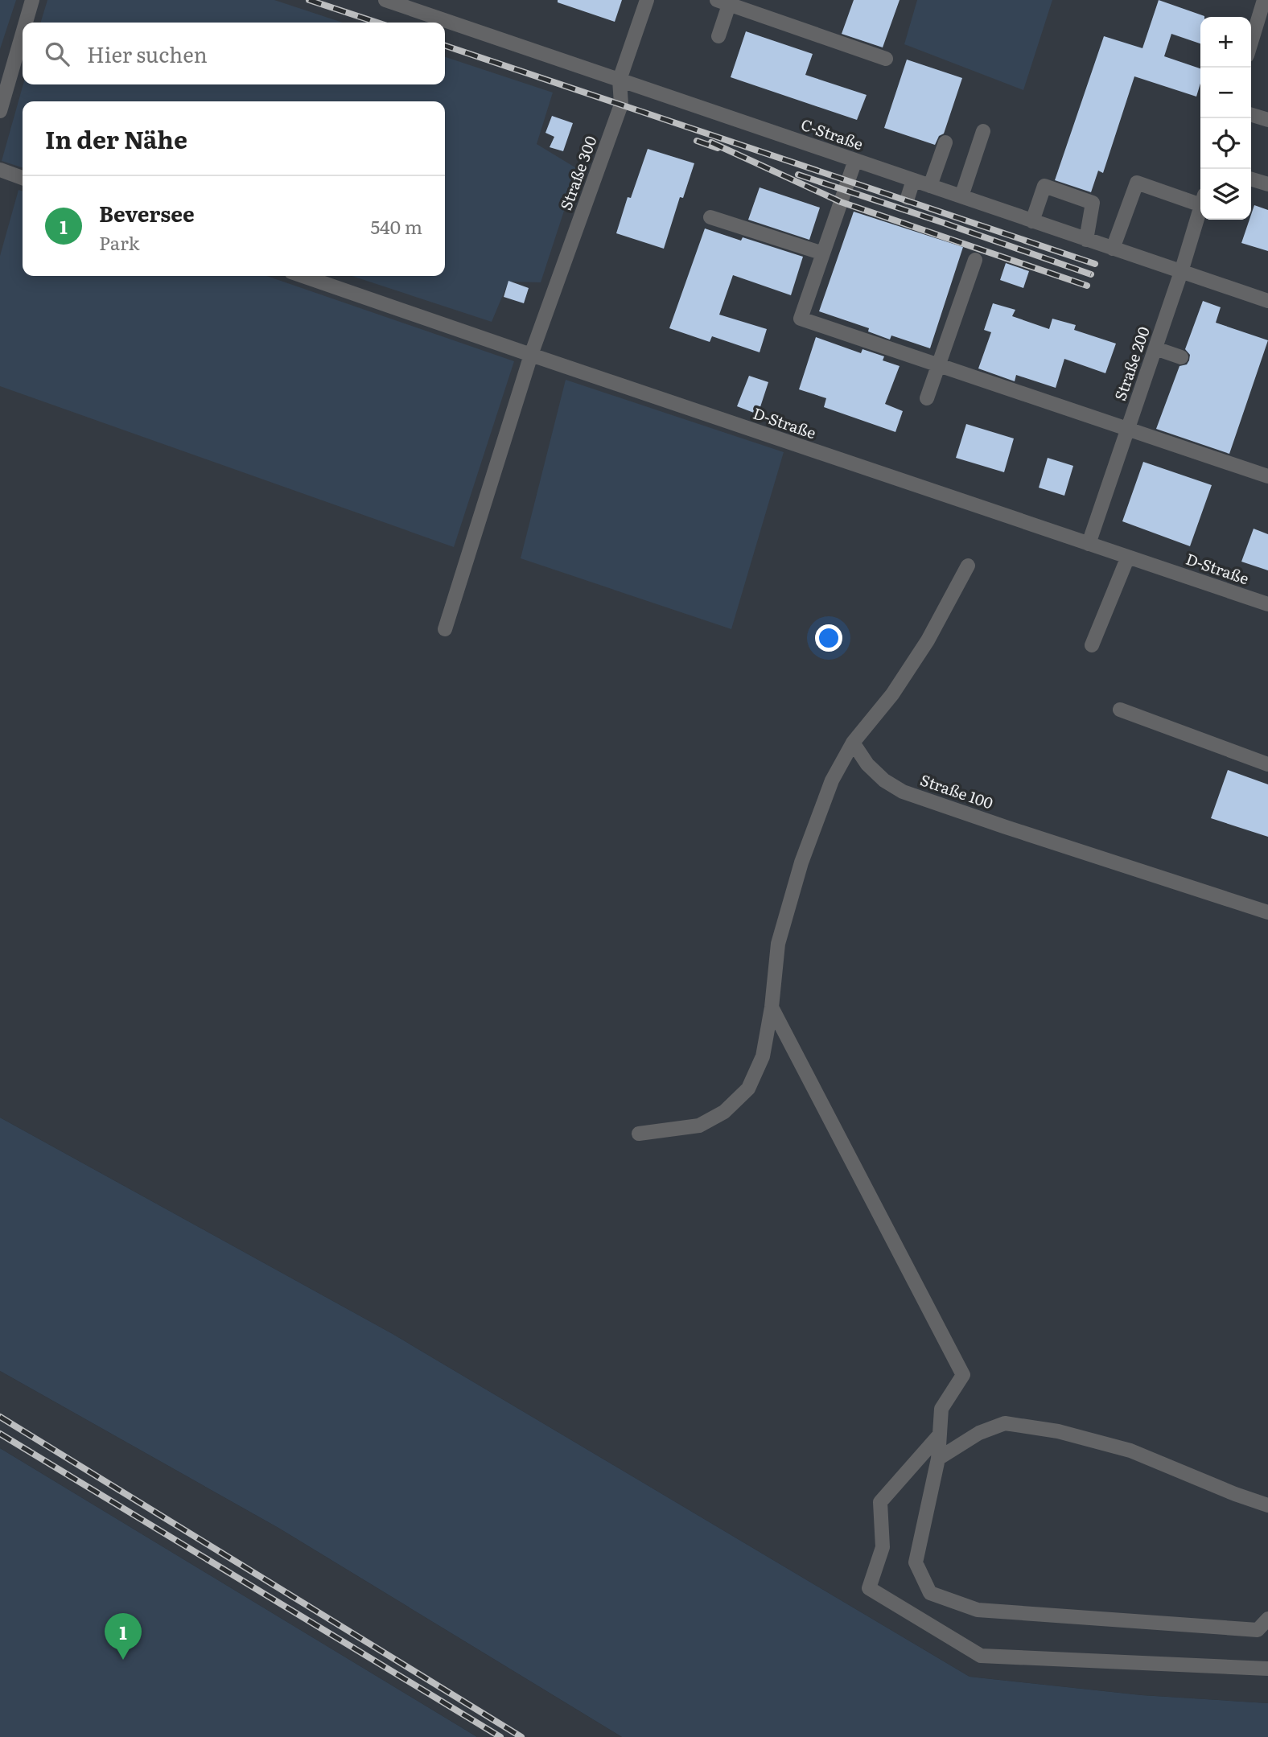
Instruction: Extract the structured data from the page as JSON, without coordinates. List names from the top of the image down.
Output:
{
  "streets": {
    "lane": [
      "C-Straße",
      "Straße 300",
      "Straße 200",
      "D-Straße",
      "Straße 100"
    ]
  },
  "crossings": [
    ["C-Straße", "Straße 300"],
    ["C-Straße", "Straße 200"],
    ["Straße 300", "D-Straße"],
    ["Straße 200", "D-Straße"]
  ],
  "page": {
    "map_buttons": ["+", "−"],
    "search": "Hier suchen",
    "heading": "In der Nähe",
    "list": [
      {
        "mark": "1",
        "name": "Beversee",
        "note": "Park",
        "value": "540 m"
      }
    ],
    "pins": "1"
  }
}
